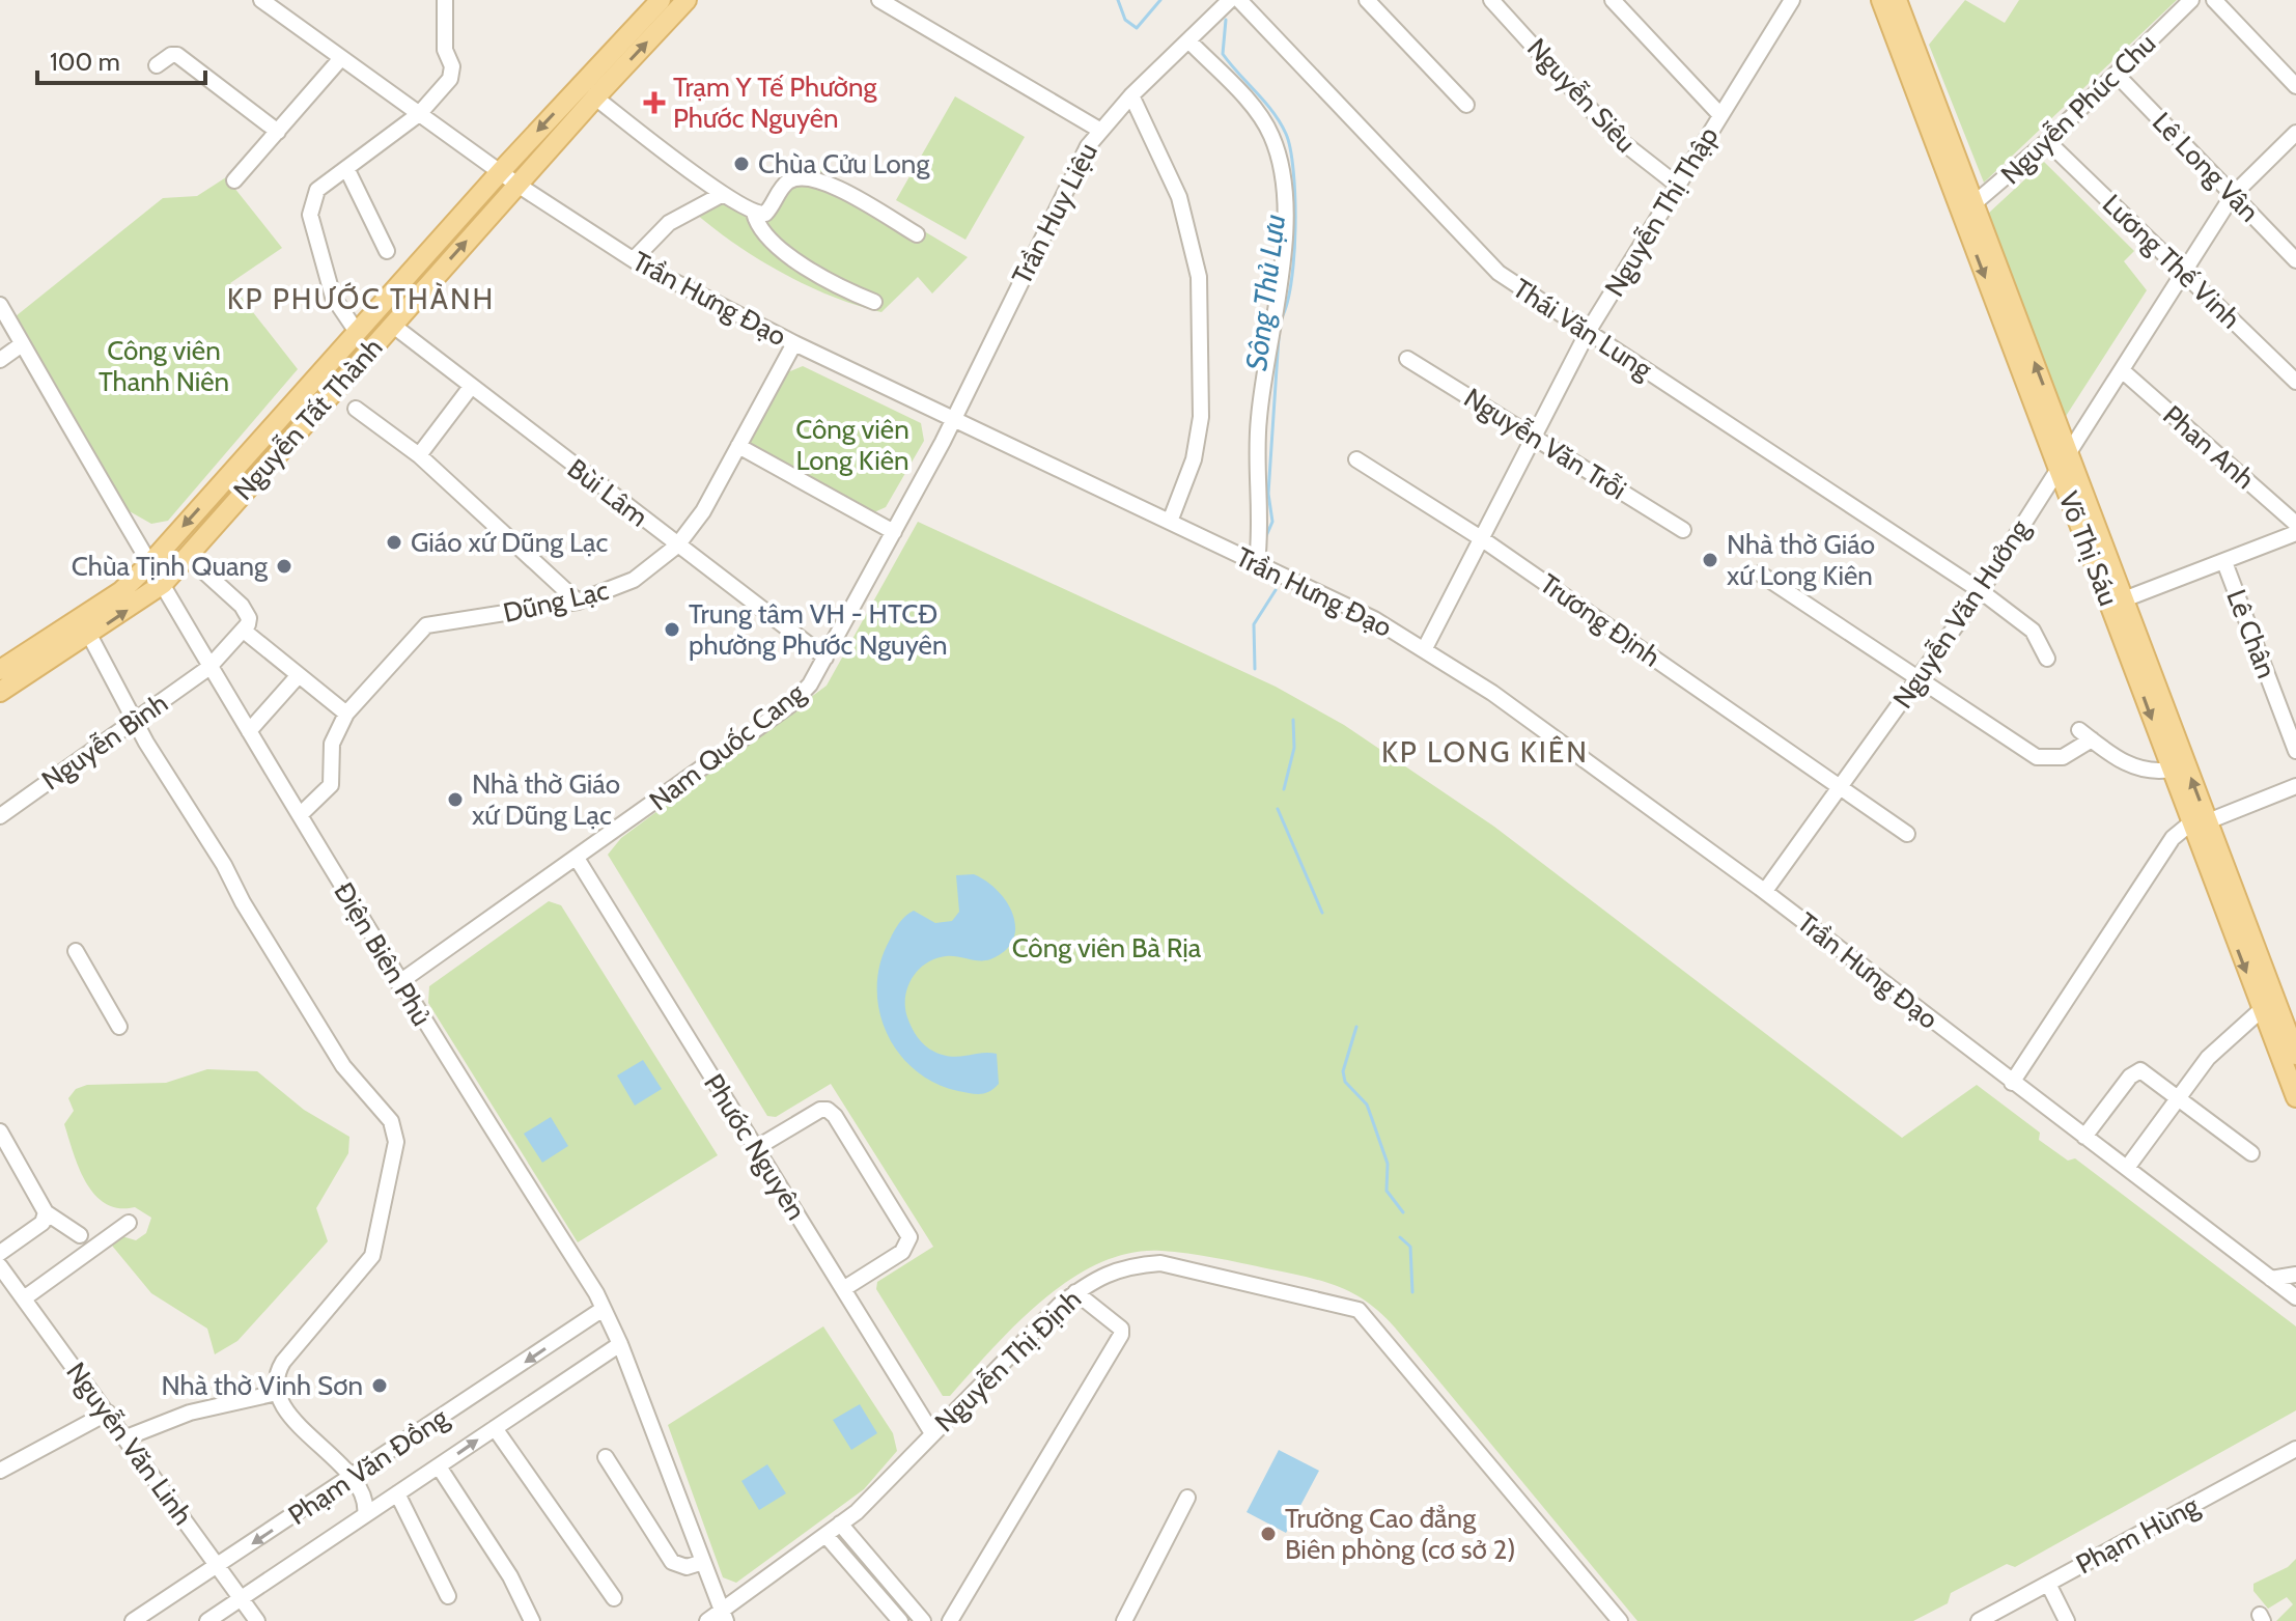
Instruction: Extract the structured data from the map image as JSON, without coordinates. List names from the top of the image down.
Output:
{
  "streets": {
    "main road": ["Nguyễn Tất Thành", "Võ Thị Sáu"],
    "street": [
      "Nguyễn Siêu",
      "Nguyễn Phúc Chu",
      "Lê Long Vân",
      "Nguyễn Thị Thập",
      "Trần Huy Liệu",
      "Lương Thế Vinh",
      "Trần Hưng Đạo",
      "Thái Văn Lung",
      "Nguyễn Văn Trỗi",
      "Phan Anh",
      "Bùi Lâm",
      "Dũng Lạc",
      "Nguyễn Văn Hưởng",
      "Trương Định",
      "Lê Chân",
      "Nguyễn Bình",
      "Nam Quốc Cang",
      "Điện Biên Phủ",
      "Phước Nguyên",
      "Nguyễn Thị Định",
      "Nguyễn Văn Linh",
      "Phạm Văn Đồng",
      "Phạm Hùng"
    ]
  },
  "crossings": [
    ["Nguyễn Siêu", "Nguyễn Thị Thập"],
    ["Nguyễn Phúc Chu", "Lê Long Vân"],
    ["Nguyễn Phúc Chu", "Lương Thế Vinh"],
    ["Nguyễn Phúc Chu", "Võ Thị Sáu"],
    ["Lê Long Vân", "Nguyễn Văn Hưởng"],
    ["Nguyễn Thị Thập", "Trần Hưng Đạo"],
    ["Nguyễn Thị Thập", "Thái Văn Lung"],
    ["Nguyễn Thị Thập", "Nguyễn Văn Trỗi"],
    ["Nguyễn Thị Thập", "Trương Định"],
    ["Trần Huy Liệu", "Trần Hưng Đạo"],
    ["Trần Huy Liệu", "Nam Quốc Cang"],
    ["Lương Thế Vinh", "Nguyễn Văn Hưởng"],
    ["Trần Hưng Đạo", "Nguyễn Tất Thành"],
    ["Trần Hưng Đạo", "Dũng Lạc"],
    ["Trần Hưng Đạo", "Nguyễn Văn Hưởng"],
    ["Trần Hưng Đạo", "Nam Quốc Cang"],
    ["Thái Văn Lung", "Nguyễn Văn Hưởng"],
    ["Nguyễn Tất Thành", "Bùi Lâm"],
    ["Nguyễn Tất Thành", "Điện Biên Phủ"],
    ["Phan Anh", "Nguyễn Văn Hưởng"],
    ["Bùi Lâm", "Dũng Lạc"],
    ["Bùi Lâm", "Nam Quốc Cang"],
    ["Võ Thị Sáu", "Nguyễn Văn Hưởng"],
    ["Dũng Lạc", "Điện Biên Phủ"],
    ["Nguyễn Văn Hưởng", "Trương Định"],
    ["Nguyễn Bình", "Điện Biên Phủ"],
    ["Nam Quốc Cang", "Điện Biên Phủ"],
    ["Nam Quốc Cang", "Phước Nguyên"],
    ["Điện Biên Phủ", "Nguyễn Thị Định"],
    ["Điện Biên Phủ", "Phạm Văn Đồng"],
    ["Phước Nguyên", "Nguyễn Thị Định"],
    ["Nguyễn Văn Linh", "Phạm Văn Đồng"]
  ],
  "districts": ["KP PHƯỚC THÀNH", "KP LONG KIÊN"],
  "water": ["Sông Thủ Lựu"],
  "parks": ["Công viên Thanh Niên", "Công viên Long Kiên", "Công viên Bà Rịa"],
  "places": {
    "health": ["Trạm Y Tế Phường Phước Nguyên"],
    "other": [
      "Chùa Cửu Long",
      "Giáo xứ Dũng Lạc",
      "Nhà thờ Giáo xứ Long Kiên",
      "Chùa Tịnh Quang",
      "Trung tâm VH - HTCĐ phường Phước Nguyên",
      "Nhà thờ Giáo xứ Dũng Lạc",
      "Nhà thờ Vinh Sơn",
      "Trường Cao đẳng Biên phòng (cơ sở 2)"
    ]
  },
  "scale_bar": "100 m"
}
